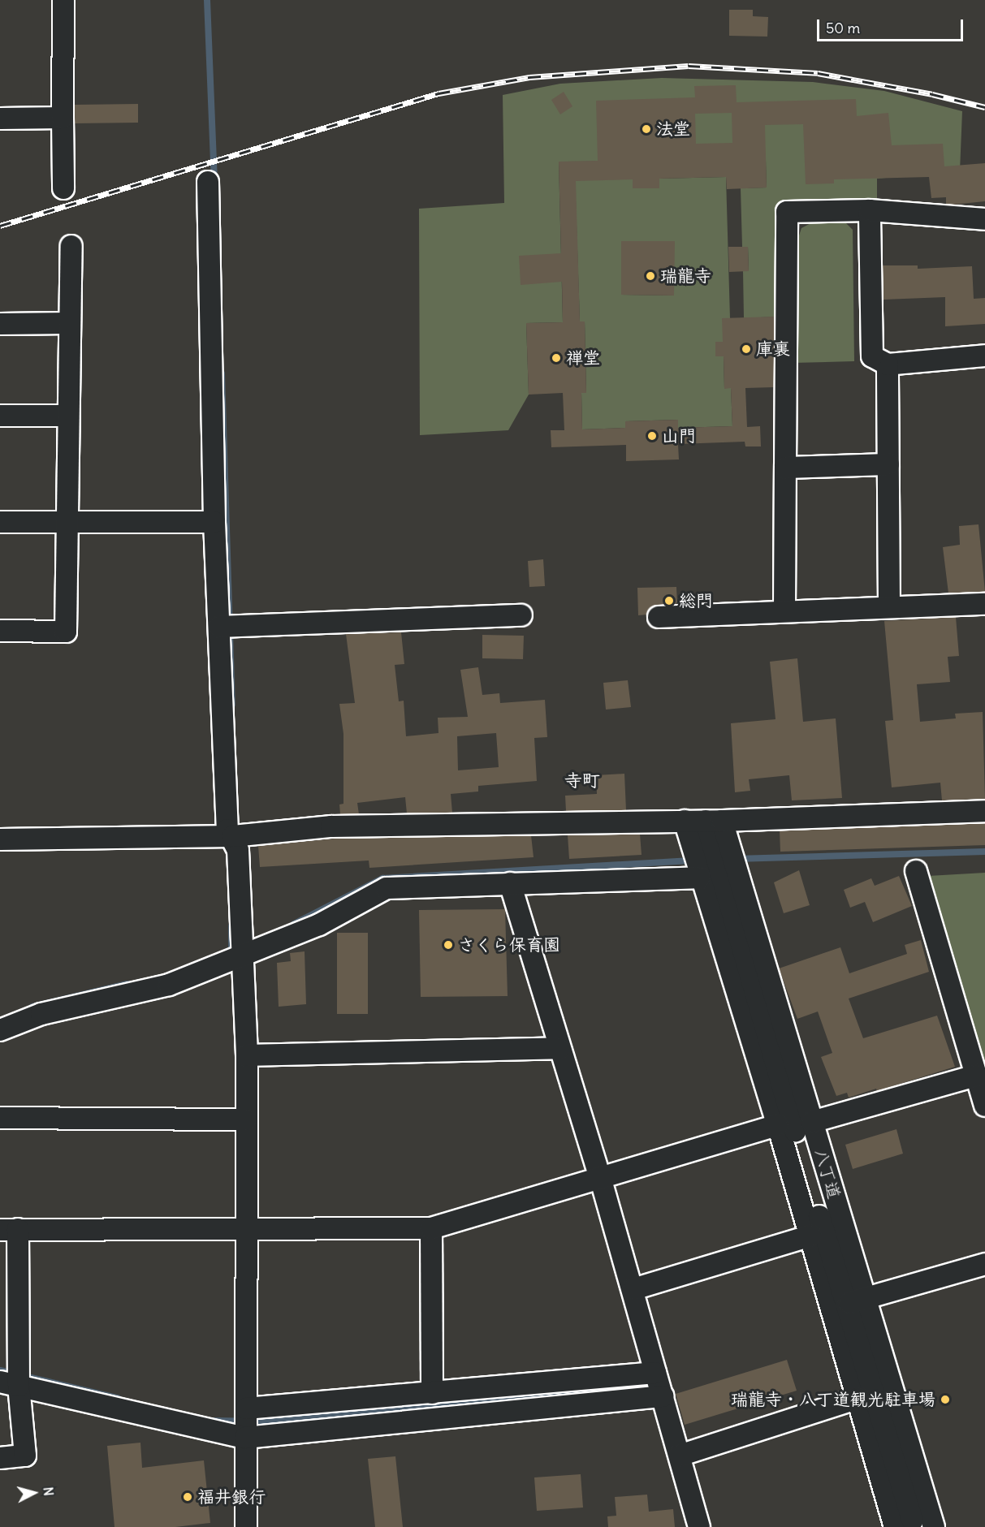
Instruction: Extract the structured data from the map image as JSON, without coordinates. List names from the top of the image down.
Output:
{
  "streets": {
    "street": ["八丁道"]
  },
  "districts": ["寺町"],
  "places": [
    "法堂",
    "瑞龍寺",
    "庫裏",
    "禅堂",
    "山門",
    "総門",
    "さくら保育園",
    "瑞龍寺・八丁道観光駐車場",
    "福井銀行"
  ],
  "scale_bar": "50 m",
  "north": "right"
}
